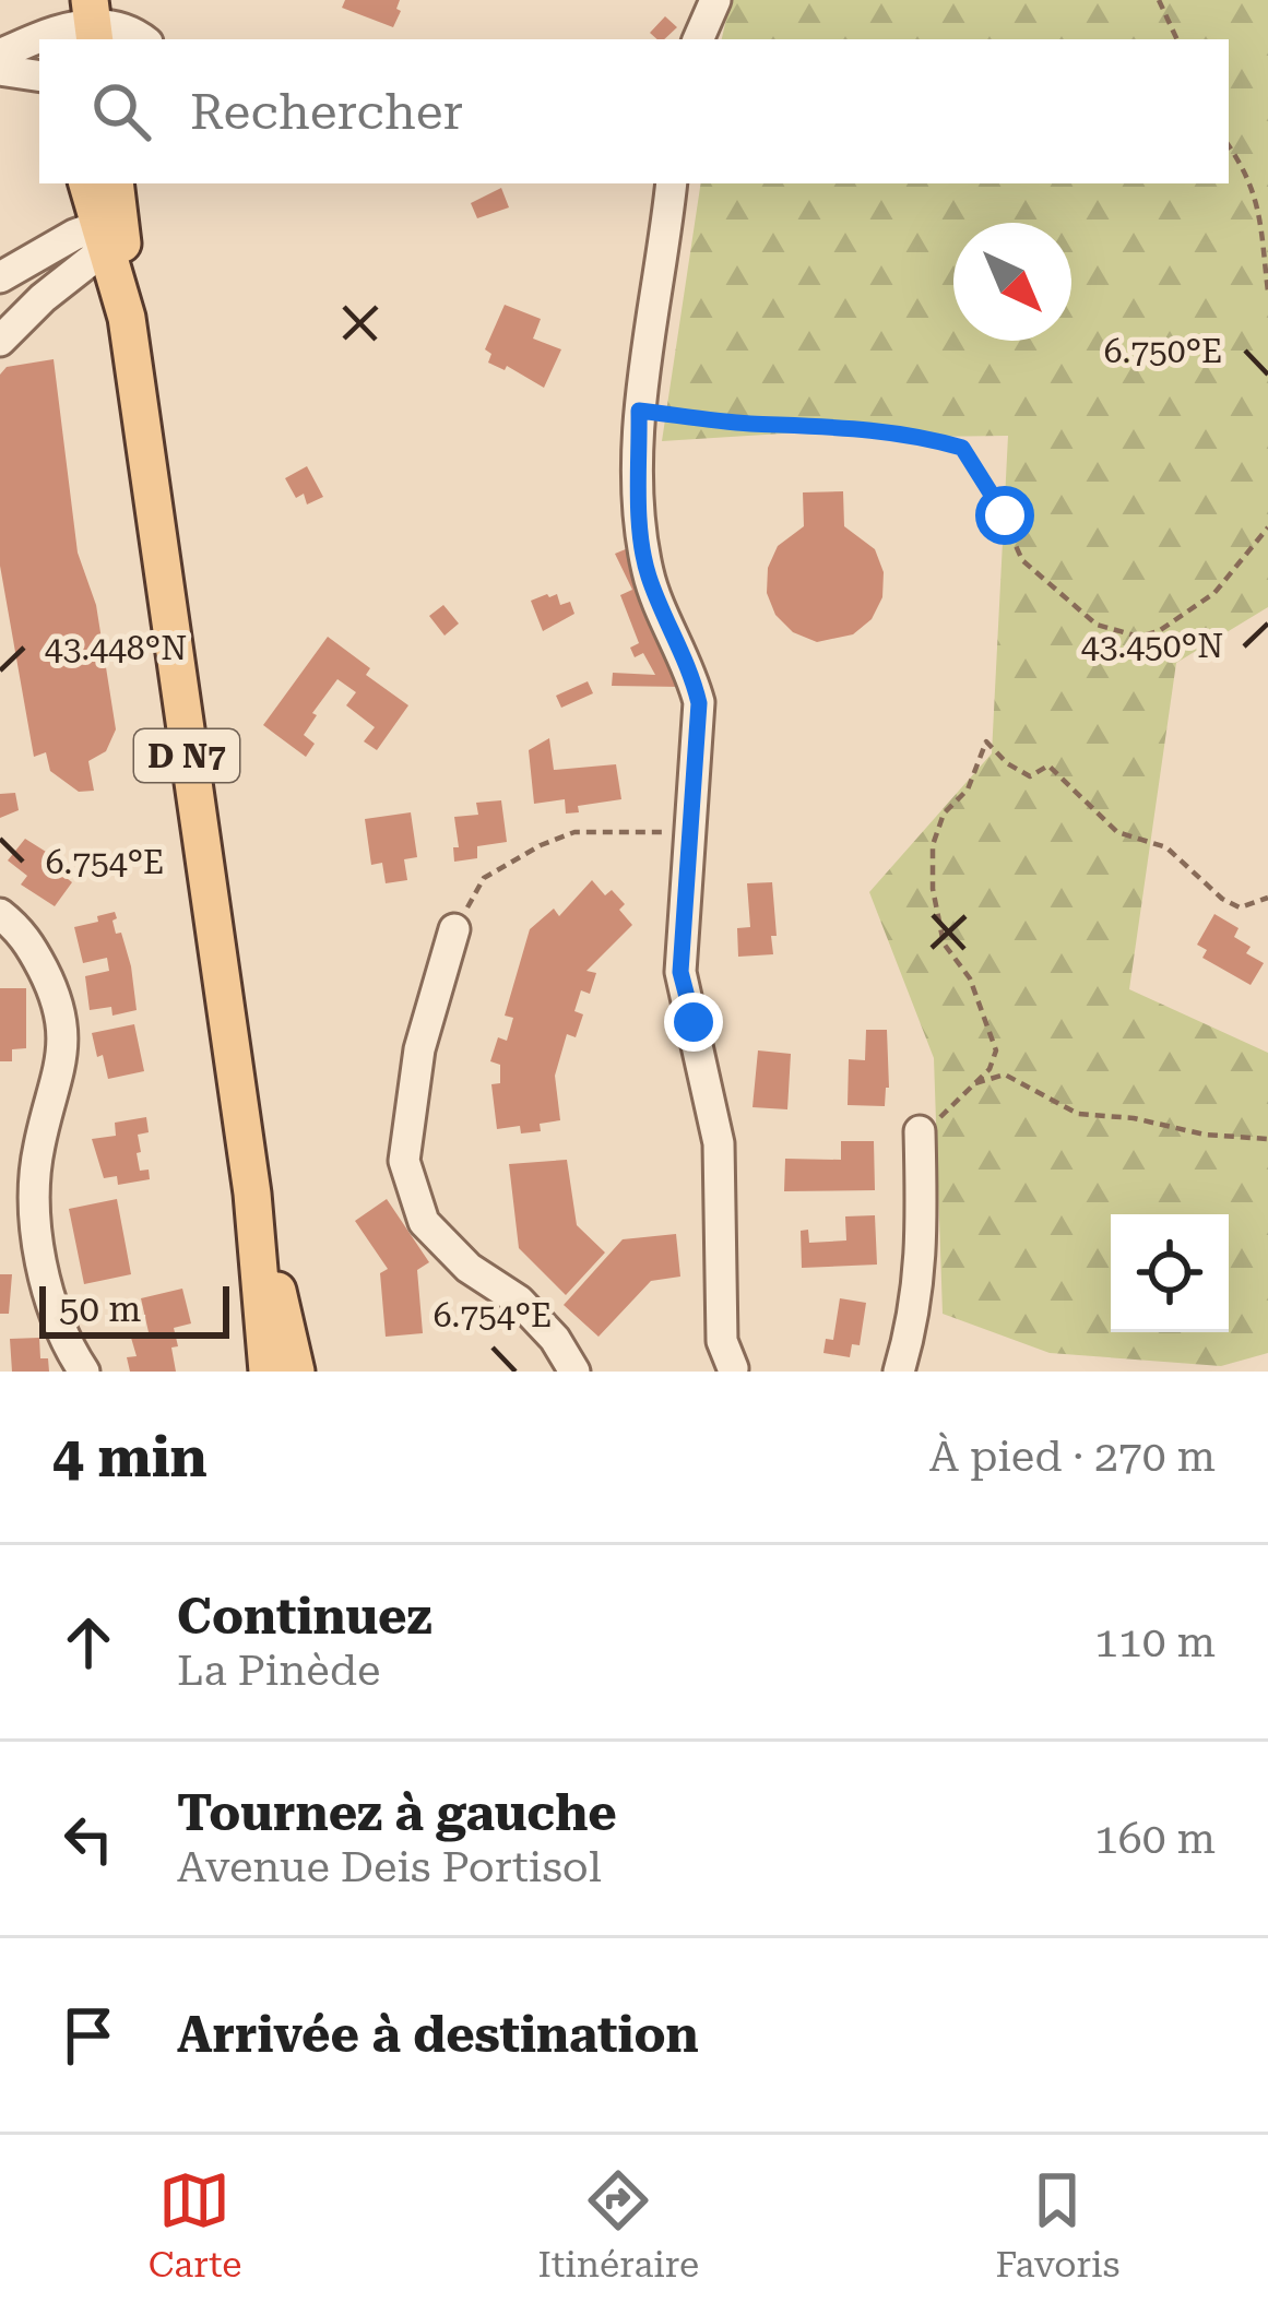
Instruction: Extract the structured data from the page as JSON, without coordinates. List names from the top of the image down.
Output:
{
  "streets": {
    "main road": ["D N7"]
  },
  "scale_bar": "50 m",
  "north": "bottom right",
  "page": {
    "search": "Rechercher",
    "scale": "50 m",
    "heading": ["4 min", "À pied · 270 m"],
    "list": [
      ["Continuez", "La Pinède", "110 m"],
      ["Tournez à gauche", "Avenue Deis Portisol", "160 m"],
      "Arrivée à destination"
    ],
    "nav": ["Carte", "Itinéraire", "Favoris"]
  },
  "coordinates": [
    "6.750°E",
    "43.450°N",
    "43.448°N",
    "6.754°E"
  ]
}
